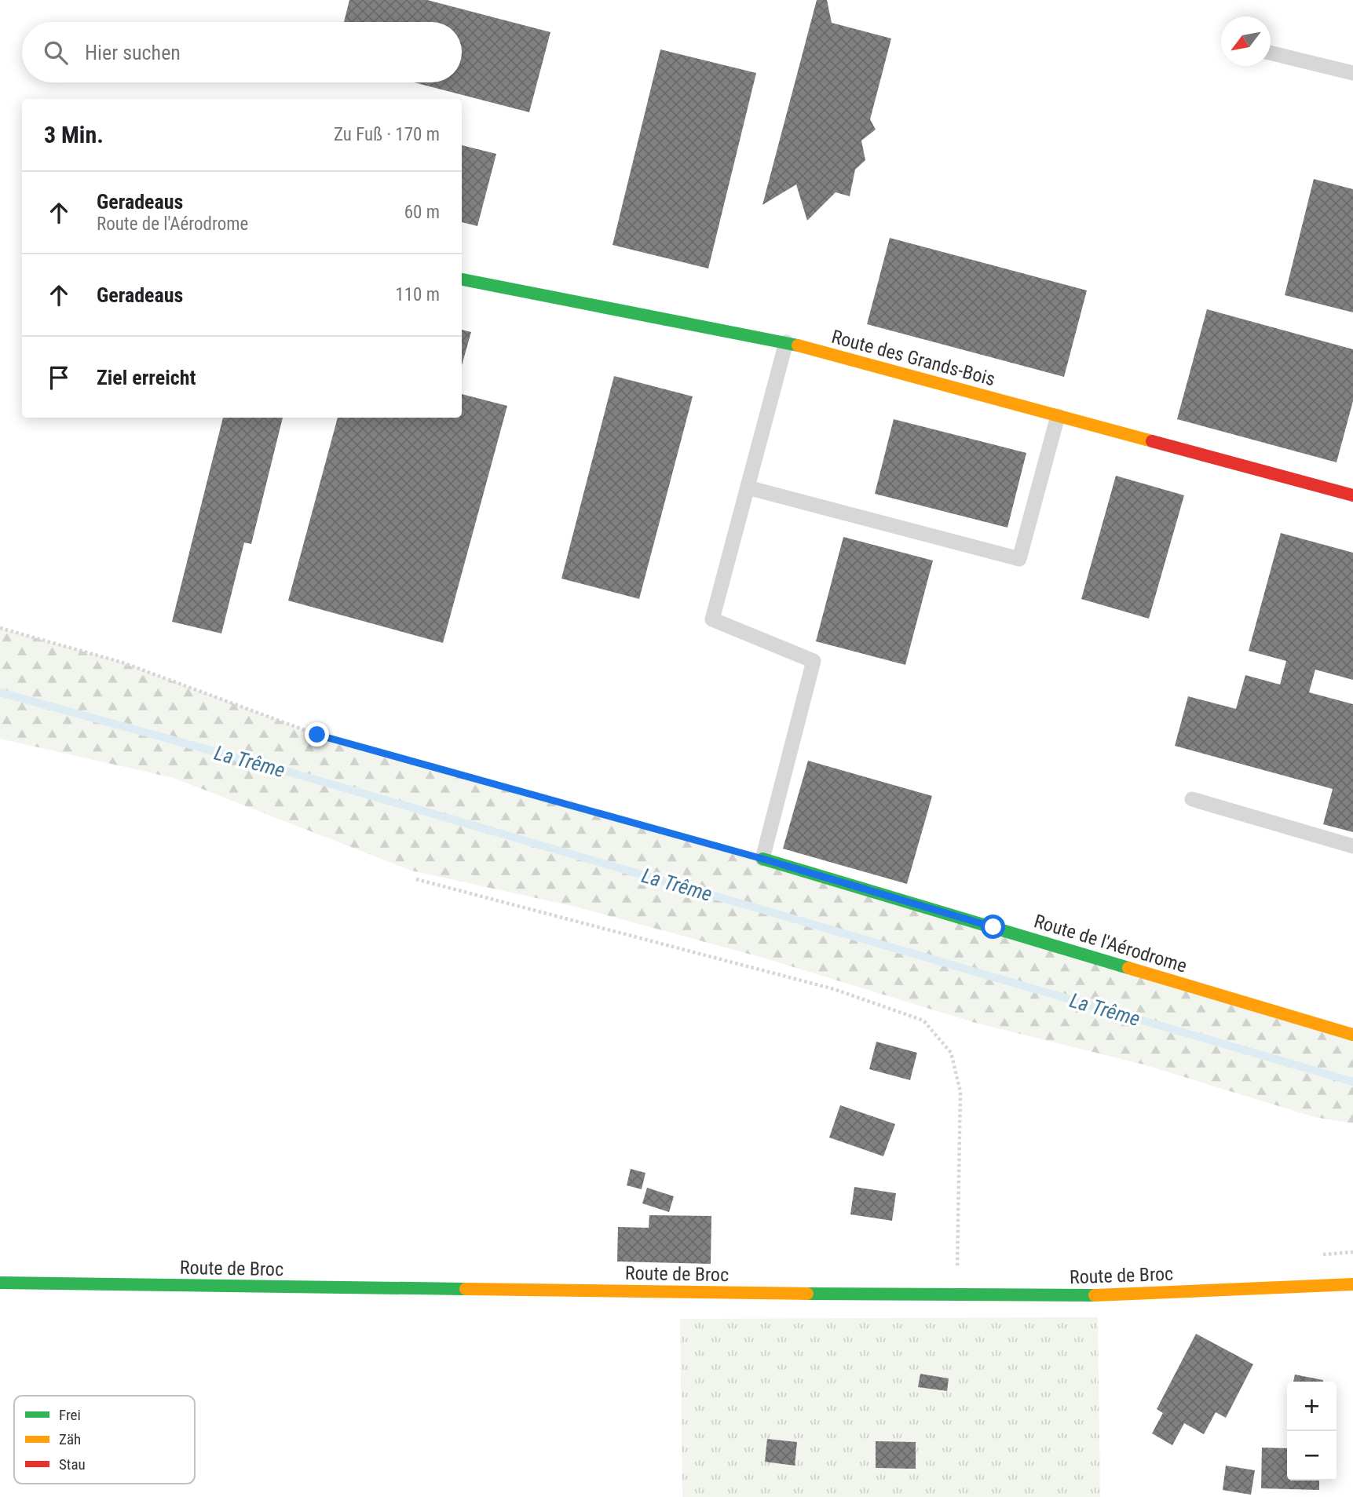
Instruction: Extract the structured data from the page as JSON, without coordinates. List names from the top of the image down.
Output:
{
  "streets": {
    "street": ["Route des Grands-Bois", "Route de l'Aérodrome", "Route de Broc"]
  },
  "water": ["La Trême"],
  "legend": ["Frei", "Zäh", "Stau"],
  "north": "bottom left",
  "page": {
    "search": "Hier suchen",
    "heading": ["3 Min.", "Zu Fuß · 170 m"],
    "list": [
      ["Geradeaus", "Route de l'Aérodrome", "60 m"],
      ["Geradeaus", "110 m"],
      "Ziel erreicht"
    ],
    "map_buttons": ["+", "−"]
  }
}
